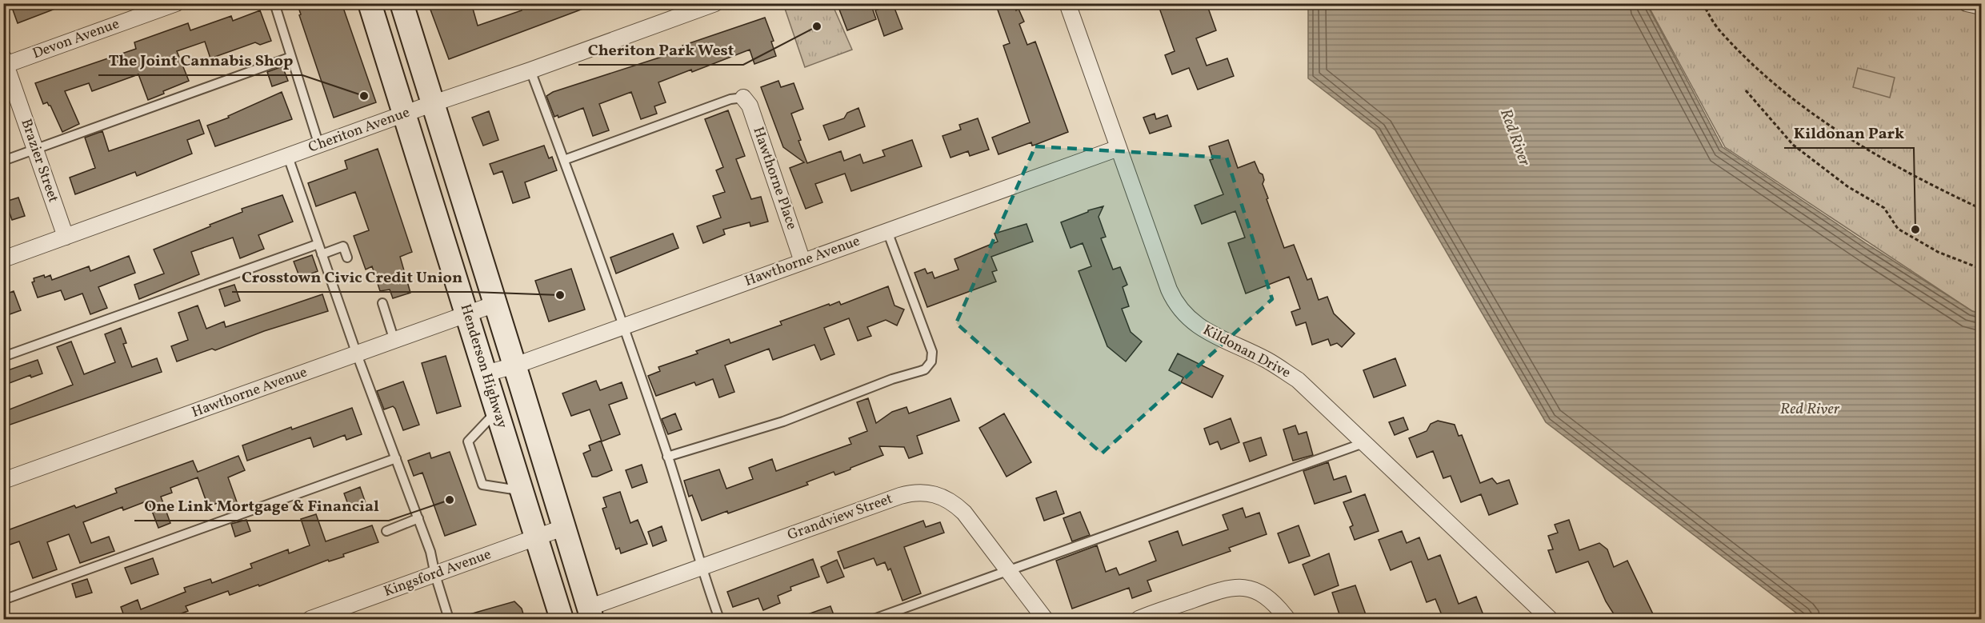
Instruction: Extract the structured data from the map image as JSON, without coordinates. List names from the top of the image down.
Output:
{
  "streets": {
    "main road": ["Henderson Highway"],
    "street": [
      "Devon Avenue",
      "Cheriton Avenue",
      "Brazier Street",
      "Hawthorne Place",
      "Hawthorne Avenue",
      "Kildonan Drive",
      "Grandview Street",
      "Kingsford Avenue"
    ]
  },
  "crossings": [
    ["Devon Avenue", "Brazier Street"],
    ["Cheriton Avenue", "Brazier Street"],
    ["Cheriton Avenue", "Henderson Highway"],
    ["Hawthorne Place", "Hawthorne Avenue"],
    ["Hawthorne Avenue", "Kildonan Drive"],
    ["Hawthorne Avenue", "Henderson Highway"],
    ["Henderson Highway", "Grandview Street"],
    ["Henderson Highway", "Kingsford Avenue"]
  ],
  "water": ["Red River"],
  "places": [
    "Cheriton Park West",
    "The Joint Cannabis Shop",
    "Kildonan Park",
    "Crosstown Civic Credit Union",
    "One Link Mortgage & Financial"
  ]
}
